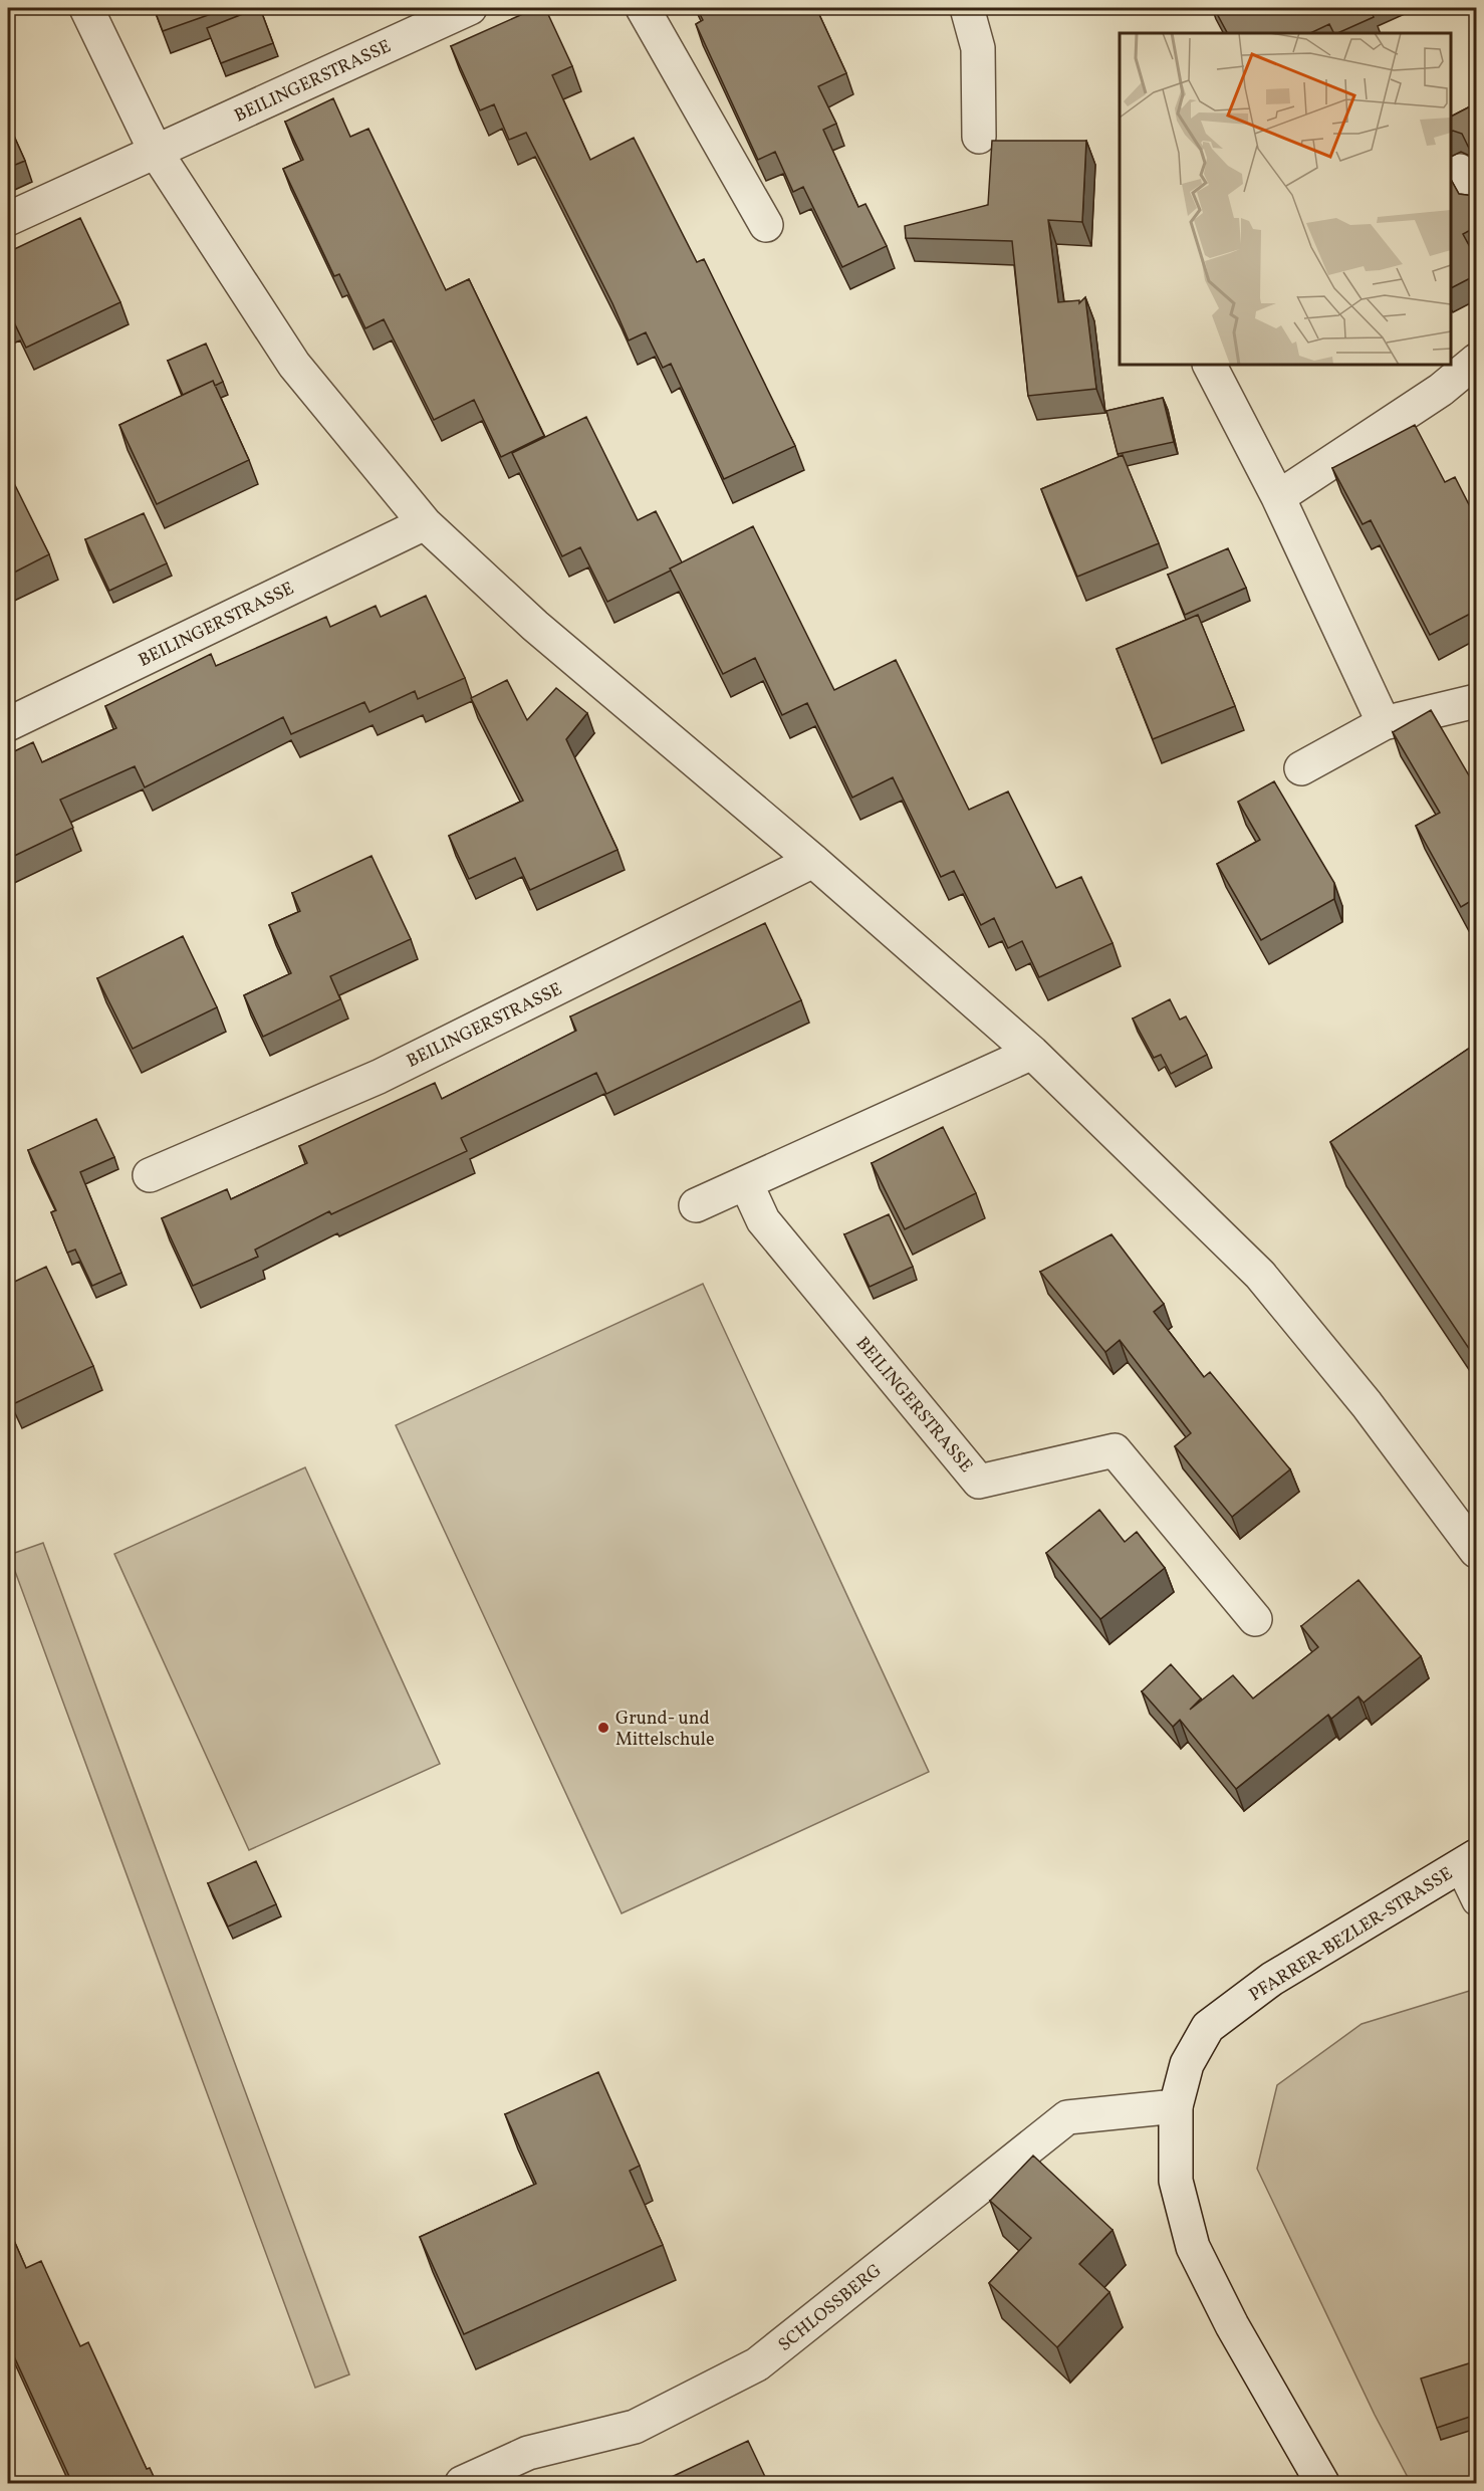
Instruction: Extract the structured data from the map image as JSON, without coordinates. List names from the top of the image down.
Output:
{
  "streets": {
    "street": ["BEILINGERSTRASSE", "PFARRER-BEZLER-STRASSE", "SCHLOSSBERG"]
  },
  "crossings": [
    ["PFARRER-BEZLER-STRASSE", "SCHLOSSBERG"]
  ],
  "places": ["Grund- und Mittelschule"]
}
